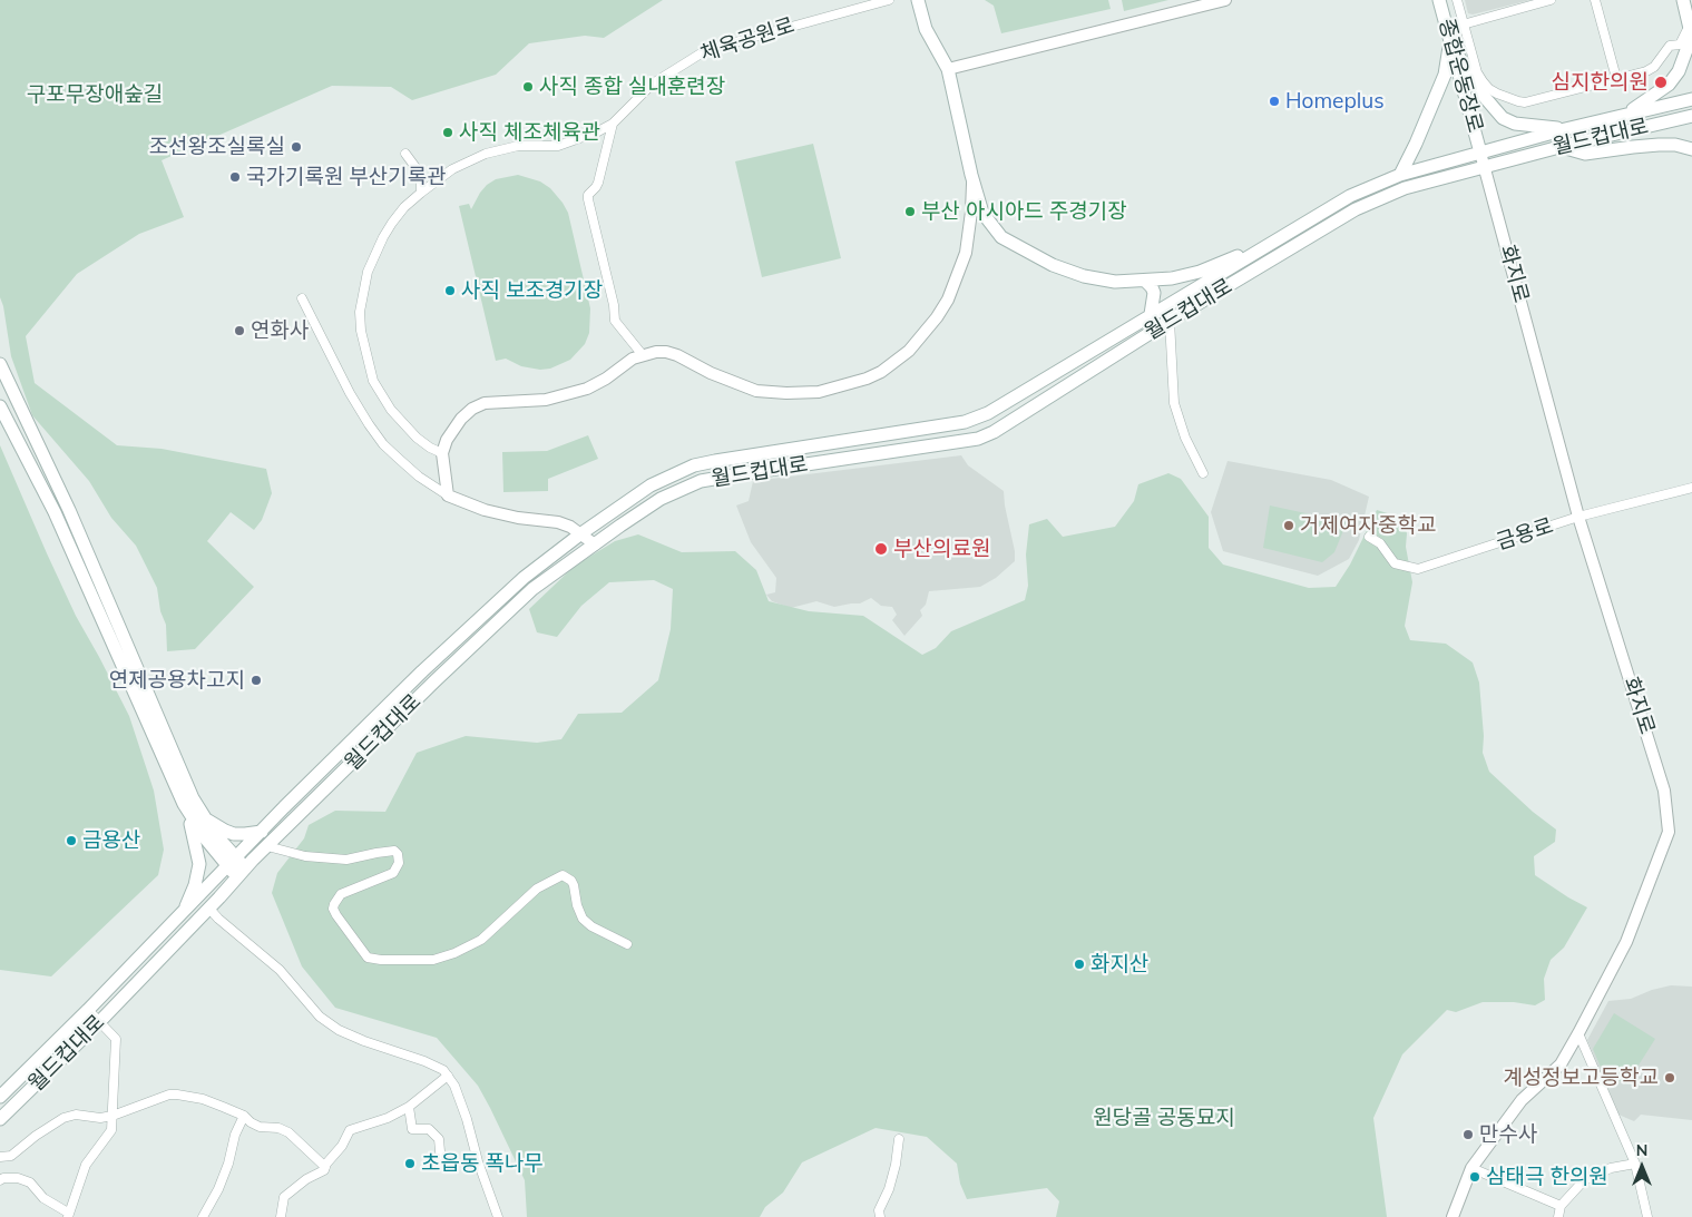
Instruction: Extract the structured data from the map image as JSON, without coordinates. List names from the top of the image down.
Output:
{
  "streets": {
    "main road": ["종합운동장로", "월드컵대로"],
    "street": ["체육공원로", "화지로", "금용로"]
  },
  "crossings": [
    ["종합운동장로", "월드컵대로"],
    ["종합운동장로", "화지로"],
    ["월드컵대로", "화지로"],
    ["화지로", "금용로"]
  ],
  "parks": ["구포무장애숲길", "원당골 공동묘지"],
  "places": [
    "심지한의원",
    "사직 종합 실내훈련장",
    "Homeplus",
    "사직 체조체육관",
    "조선왕조실록실",
    "국가기록원 부산기록관",
    "부산 아시아드 주경기장",
    "사직 보조경기장",
    "연화사",
    "거제여자중학교",
    "부산의료원",
    "연제공용차고지",
    "금용산",
    "화지산",
    "계성정보고등학교",
    "만수사",
    "초읍동 폭나무",
    "삼태극 한의원"
  ],
  "north": "top"
}
